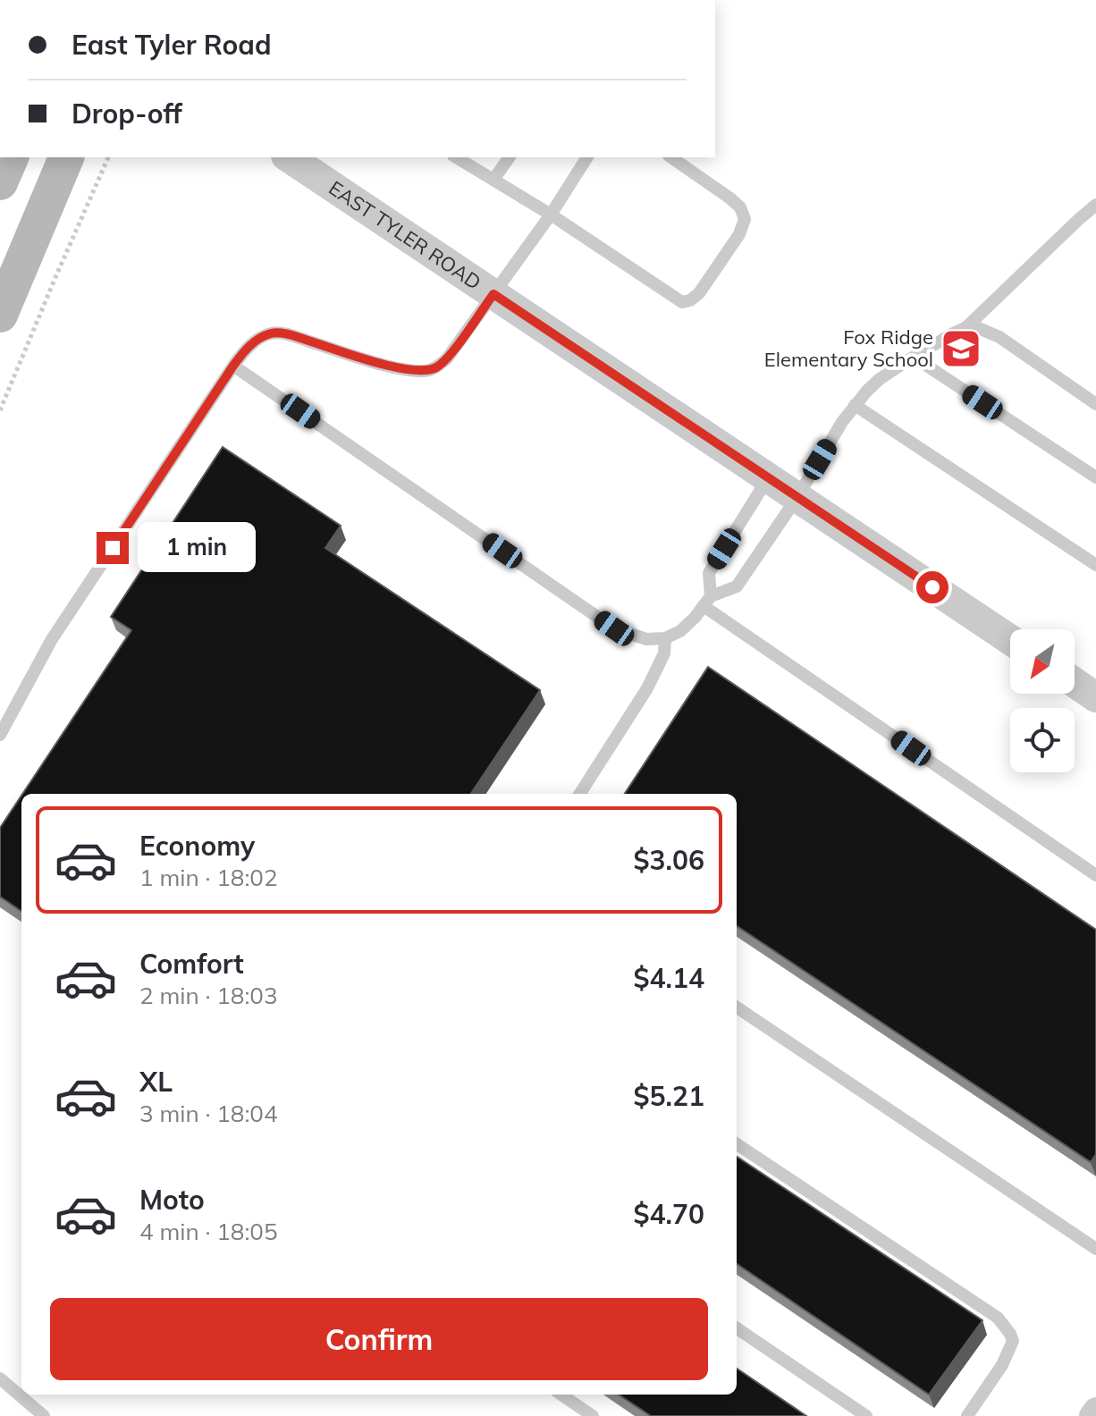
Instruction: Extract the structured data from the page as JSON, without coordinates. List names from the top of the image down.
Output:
{
  "streets": {
    "street": ["EAST TYLER ROAD"]
  },
  "places": {
    "school or university": ["Fox Ridge Elementary School"]
  },
  "north": "bottom left",
  "page": {
    "banner": ["East Tyler Road", "Drop-off"],
    "bubble": "1 min",
    "list": [
      {
        "name": "Economy",
        "note": "1 min · 18:02",
        "value": "$3.06"
      },
      {
        "name": "Comfort",
        "note": "2 min · 18:03",
        "value": "$4.14"
      },
      {
        "name": "XL",
        "note": "3 min · 18:04",
        "value": "$5.21"
      },
      {
        "name": "Moto",
        "note": "4 min · 18:05",
        "value": "$4.70"
      }
    ],
    "buttons": "Confirm"
  }
}
